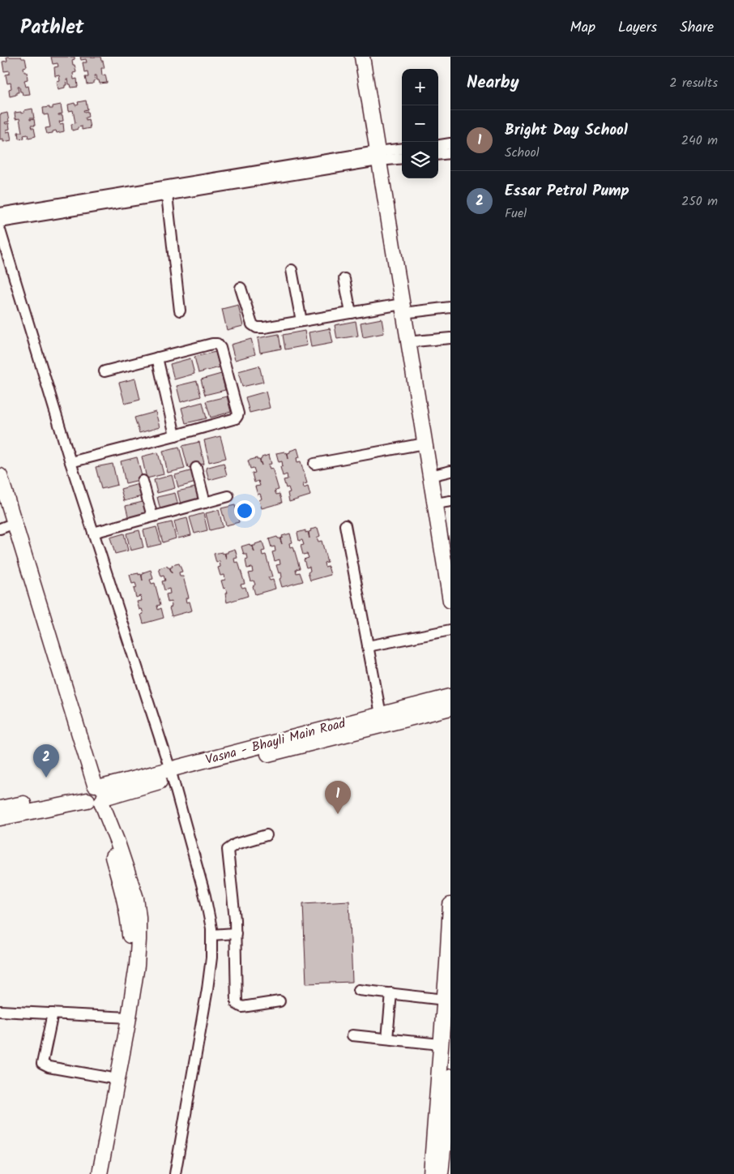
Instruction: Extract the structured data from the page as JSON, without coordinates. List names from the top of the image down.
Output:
{
  "streets": {
    "street": ["Vasna - Bhayli Main Road"]
  },
  "page": {
    "header": "Pathlet",
    "nav": ["Map", "Layers", "Share"],
    "heading": ["Nearby", "2 results"],
    "map_buttons": ["+", "−"],
    "list": [
      {
        "mark": "1",
        "name": "Bright Day School",
        "note": "School",
        "value": "240 m"
      },
      {
        "mark": "2",
        "name": "Essar Petrol Pump",
        "note": "Fuel",
        "value": "250 m"
      }
    ],
    "pins": ["2", "1"]
  }
}
